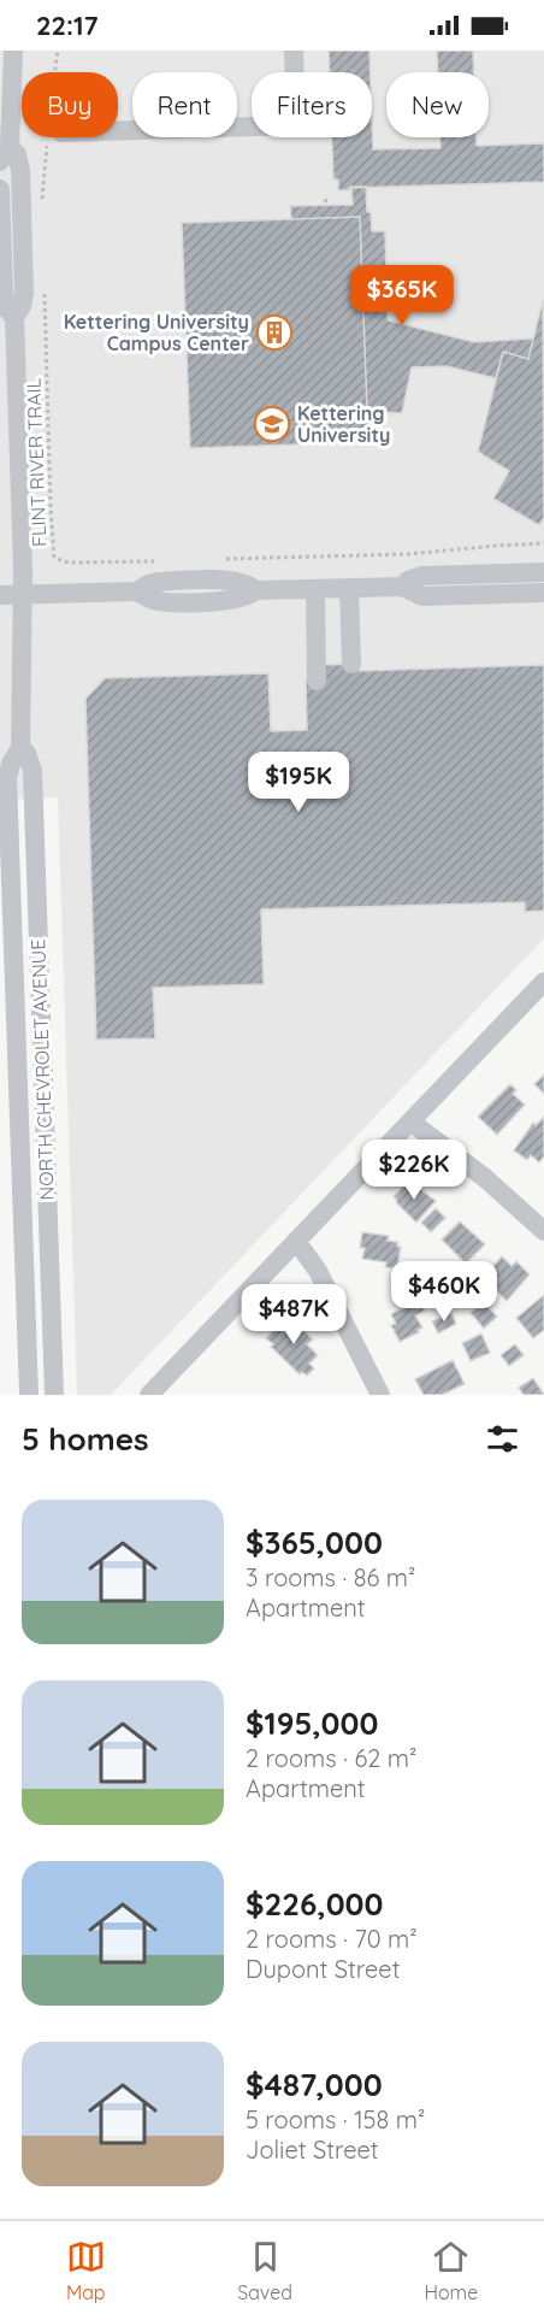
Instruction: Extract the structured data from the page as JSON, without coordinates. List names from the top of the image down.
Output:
{
  "streets": {
    "street": ["NORTH CHEVROLET AVENUE"],
    "path": ["FLINT RIVER TRAIL"]
  },
  "places": {
    "building": ["Kettering University Campus Center"],
    "school or university": ["Kettering University"]
  },
  "page": {
    "status": "22:17",
    "chip": [
      "Buy",
      "Rent",
      "Filters",
      "New"
    ],
    "price": [
      "$365K",
      "$195K",
      "$226K",
      "$460K",
      "$487K"
    ],
    "heading": "5 homes",
    "list": [
      {
        "name": "$365,000",
        "note": "3 rooms · 86 m² · Apartment"
      },
      {
        "name": "$195,000",
        "note": "2 rooms · 62 m² · Apartment"
      },
      {
        "name": "$226,000",
        "note": "2 rooms · 70 m² · Dupont Street"
      },
      {
        "name": "$487,000",
        "note": "5 rooms · 158 m² · Joliet Street"
      }
    ],
    "tabs": ["Map", "Saved", "Home"]
  }
}
